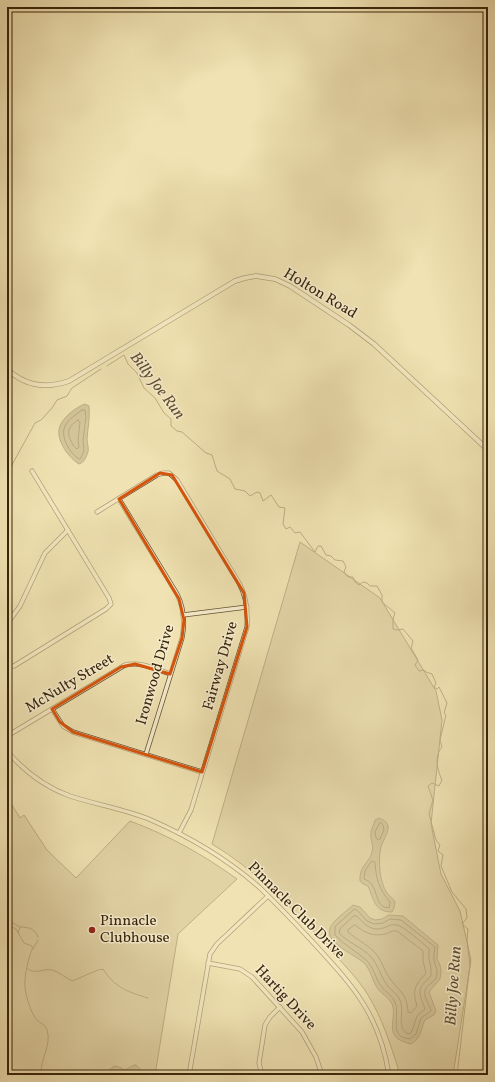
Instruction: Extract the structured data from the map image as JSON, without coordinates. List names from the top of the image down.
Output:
{
  "streets": {
    "street": [
      "Holton Road",
      "Fairway Drive",
      "Ironwood Drive",
      "McNulty Street",
      "Pinnacle Club Drive",
      "Hartig Drive"
    ]
  },
  "crossings": [
    ["Fairway Drive", "Ironwood Drive"],
    ["Fairway Drive", "Pinnacle Club Drive"],
    ["Ironwood Drive", "McNulty Street"]
  ],
  "water": ["Billy Joe Run"],
  "places": ["Pinnacle Clubhouse"]
}
